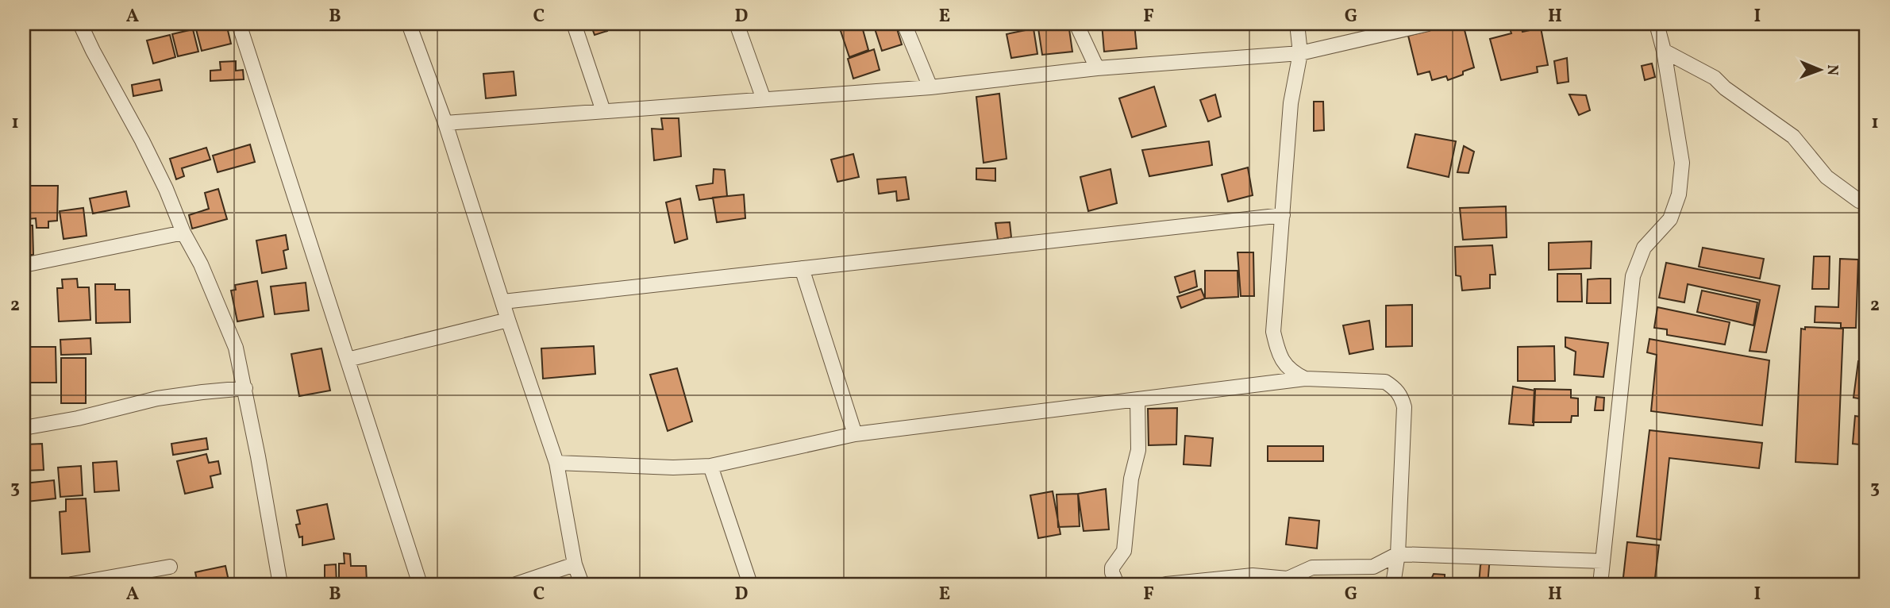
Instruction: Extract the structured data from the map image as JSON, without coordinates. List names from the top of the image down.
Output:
{
  "north": "right",
  "grid": {
    "columns": [
      "A",
      "B",
      "C",
      "D",
      "E",
      "F",
      "G",
      "H",
      "I"
    ],
    "rows": ["1", "2", "3"]
  }
}
